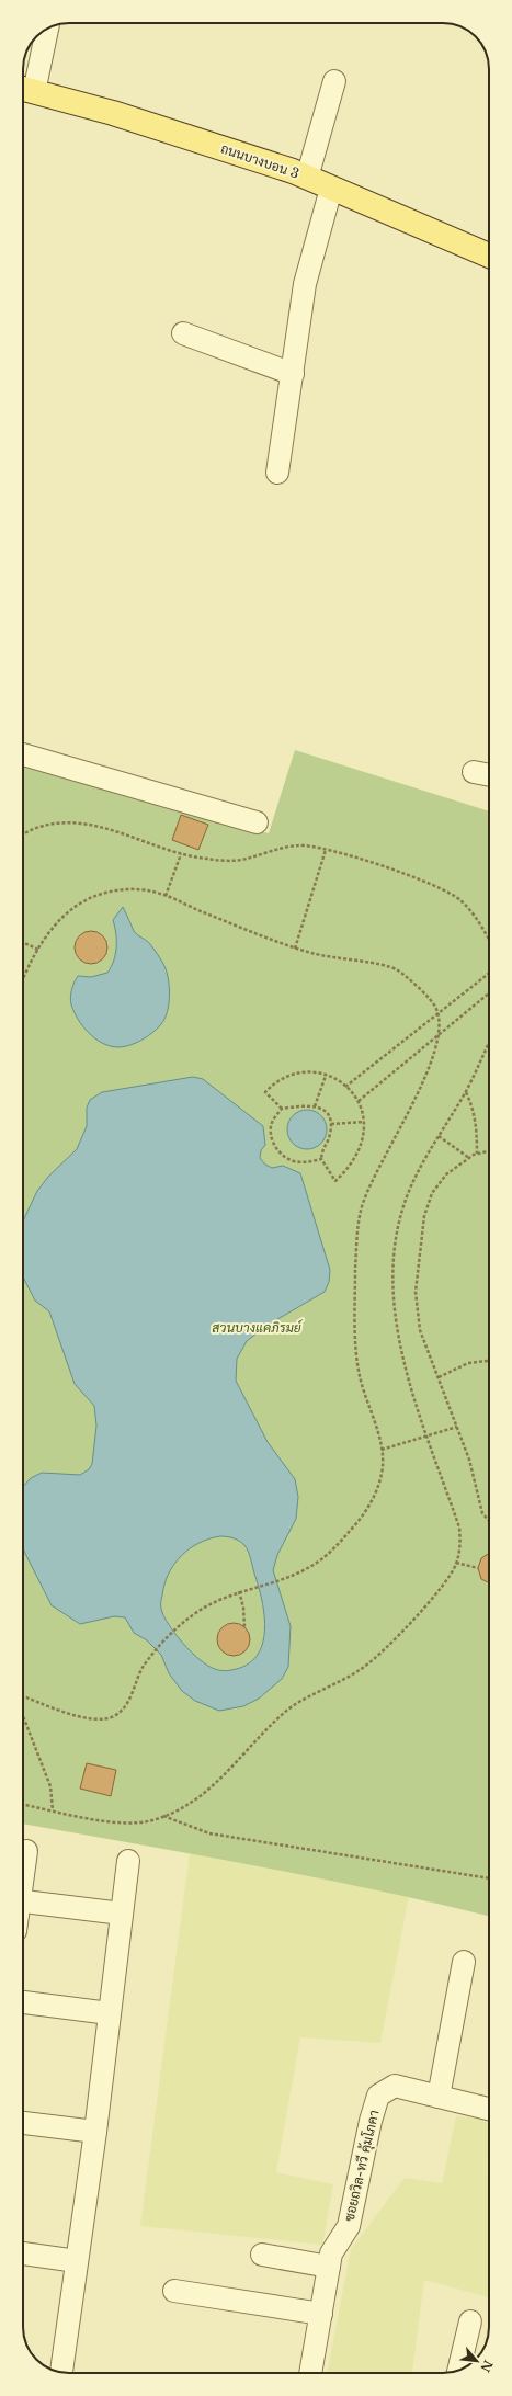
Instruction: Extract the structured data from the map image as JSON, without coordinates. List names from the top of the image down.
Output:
{
  "streets": {
    "main road": ["ถนนบางบอน 3"],
    "street": ["ซอยถวิล-ทวี คุ้มโภคา"]
  },
  "parks": ["สวนบางแคภิรมย์"],
  "north": "bottom right"
}
